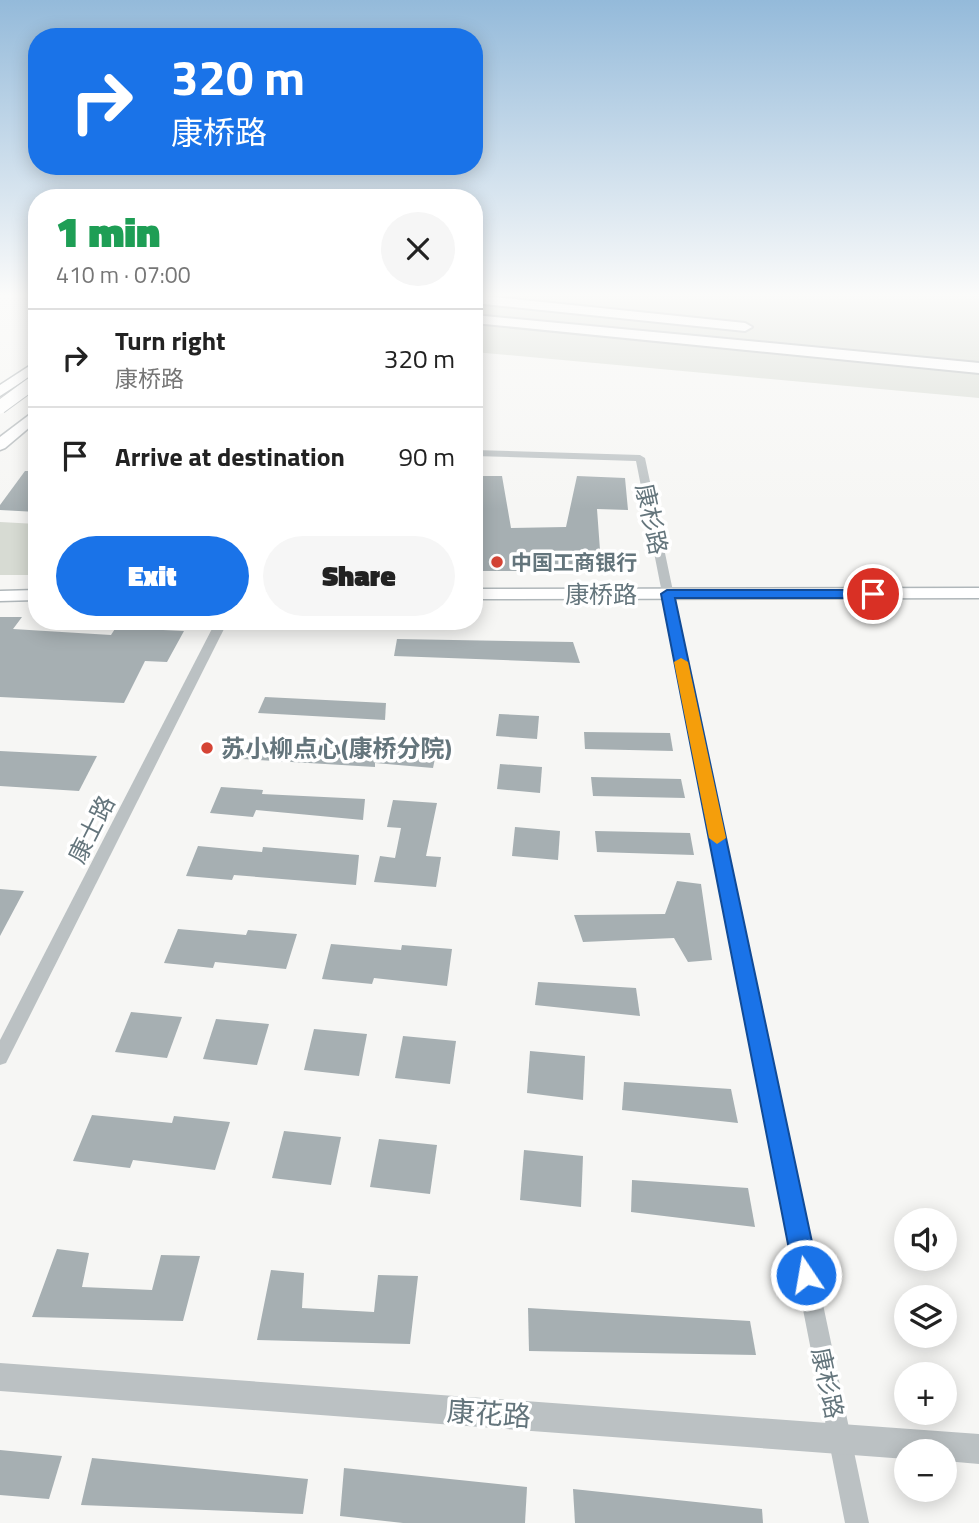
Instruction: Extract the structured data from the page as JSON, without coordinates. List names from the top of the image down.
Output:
{
  "streets": {
    "main road": ["康桥路"],
    "street": ["康杉路", "康士路", "康花路"]
  },
  "crossings": [
    ["康杉路", "康桥路"],
    ["康杉路", "康花路"]
  ],
  "places": ["中国工商银行", "苏小柳点心(康桥分院)"],
  "page": {
    "turn": ["320 m", "康桥路"],
    "heading": ["1 min", "410 m · 07:00"],
    "list": [
      {
        "name": "Turn right",
        "note": "康桥路",
        "value": "320 m"
      },
      {
        "name": "Arrive at destination",
        "value": "90 m"
      }
    ],
    "buttons": ["Exit", "Share"],
    "map_buttons": ["+", "−"]
  }
}
